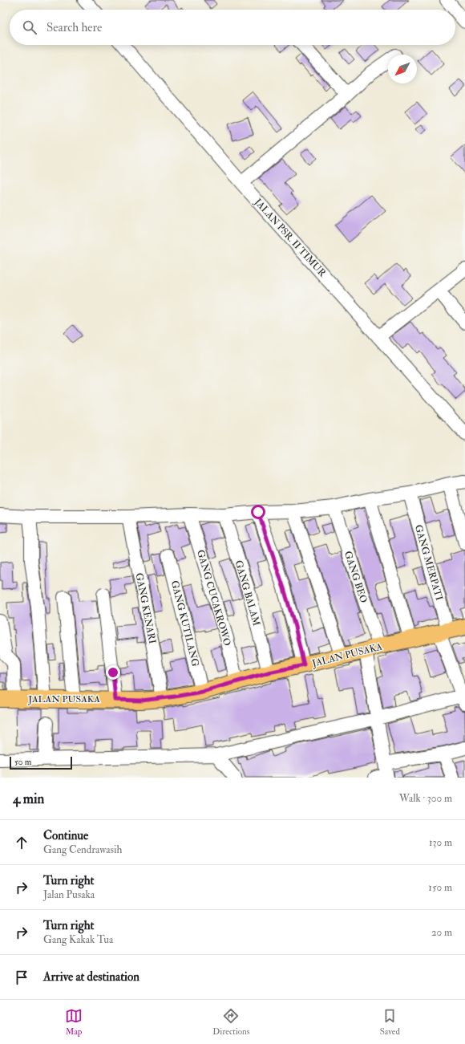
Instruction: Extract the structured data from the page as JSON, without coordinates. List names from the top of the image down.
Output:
{
  "streets": {
    "main road": ["JALAN PUSAKA"],
    "street": [
      "JALAN PSR. II TIMUR",
      "GANG MERPATI",
      "GANG BEO",
      "GANG BALAM",
      "GANG CUCAKROWO",
      "GANG KENARI",
      "GANG KUTILANG"
    ]
  },
  "crossings": [
    ["GANG MERPATI", "JALAN PUSAKA"],
    ["GANG BEO", "JALAN PUSAKA"],
    ["GANG BALAM", "JALAN PUSAKA"],
    ["GANG CUCAKROWO", "JALAN PUSAKA"],
    ["GANG KENARI", "JALAN PUSAKA"],
    ["GANG KUTILANG", "JALAN PUSAKA"]
  ],
  "scale_bar": "50 m",
  "north": "bottom left",
  "page": {
    "search": "Search here",
    "scale": "50 m",
    "heading": ["4 min", "Walk · 300 m"],
    "list": [
      ["Continue", "Gang Cendrawasih", "130 m"],
      ["Turn right", "Jalan Pusaka", "150 m"],
      ["Turn right", "Gang Kakak Tua", "20 m"],
      "Arrive at destination"
    ],
    "nav": ["Map", "Directions", "Saved"]
  }
}
